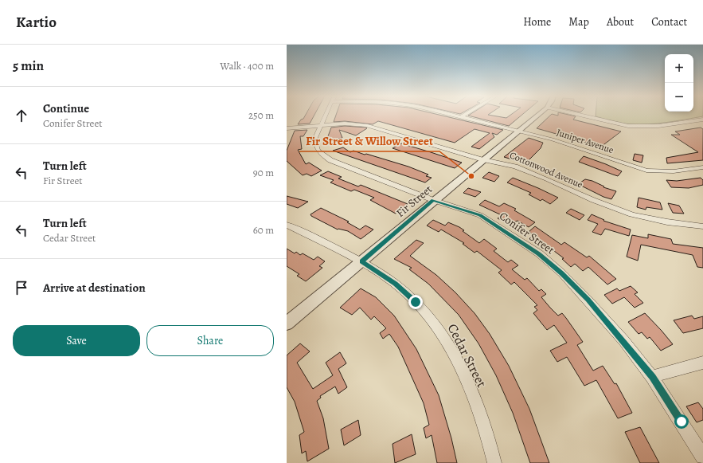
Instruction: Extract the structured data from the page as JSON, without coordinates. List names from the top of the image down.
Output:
{
  "streets": {
    "street": [
      "Juniper Avenue",
      "Cottonwood Avenue",
      "Fir Street",
      "Conifer Street",
      "Cedar Street"
    ]
  },
  "crossings": [
    ["Juniper Avenue", "Fir Street"],
    ["Cottonwood Avenue", "Fir Street"],
    ["Cottonwood Avenue", "Conifer Street"],
    ["Fir Street", "Conifer Street"],
    ["Fir Street", "Cedar Street"]
  ],
  "places": ["Fir Street & Willow Street"],
  "page": {
    "header": "Kartio",
    "nav": [
      "Home",
      "Map",
      "About",
      "Contact"
    ],
    "heading": ["5 min", "Walk · 400 m"],
    "map_buttons": ["+", "−"],
    "list": [
      ["Continue", "Conifer Street", "250 m"],
      ["Turn left", "Fir Street", "90 m"],
      ["Turn left", "Cedar Street", "60 m"],
      "Arrive at destination"
    ],
    "buttons": ["Save", "Share"]
  }
}
